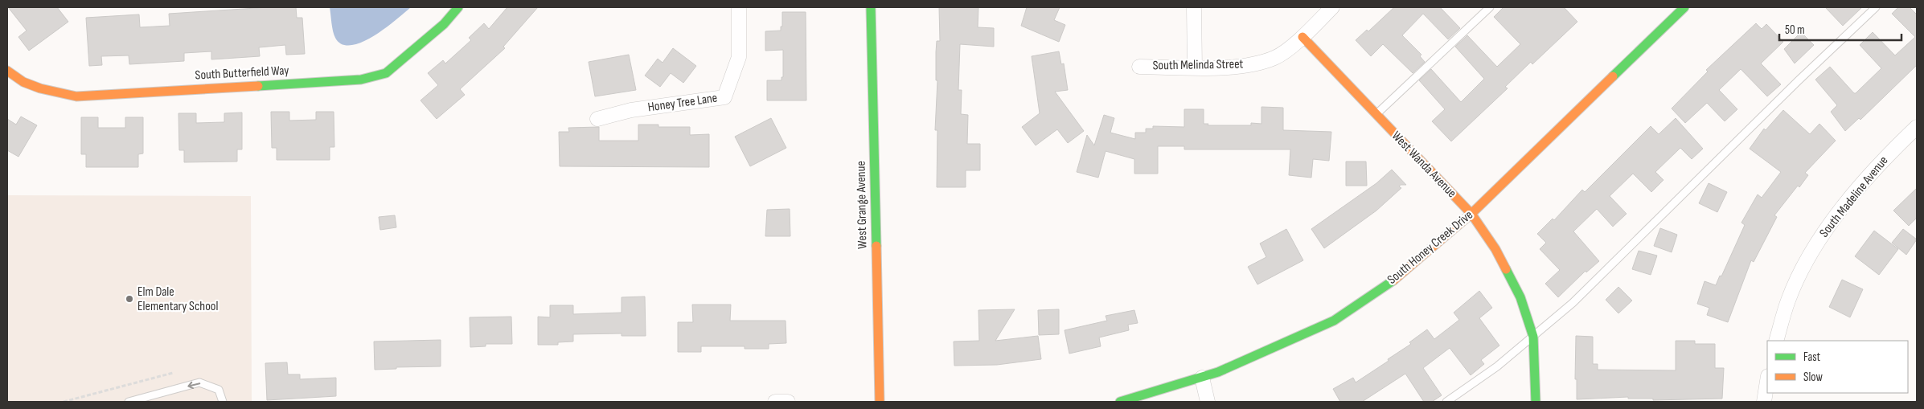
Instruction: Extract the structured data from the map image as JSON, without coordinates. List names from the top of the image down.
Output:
{
  "streets": {
    "street": [
      "South Melinda Street",
      "South Butterfield Way",
      "Honey Tree Lane",
      "West Wanda Avenue",
      "South Madeline Avenue",
      "West Grange Avenue",
      "South Honey Creek Drive"
    ]
  },
  "crossings": [
    ["South Melinda Street", "West Wanda Avenue"],
    ["West Wanda Avenue", "South Honey Creek Drive"]
  ],
  "places": ["Elm Dale Elementary School"],
  "legend": ["Fast", "Slow"],
  "scale_bar": "50 m"
}
